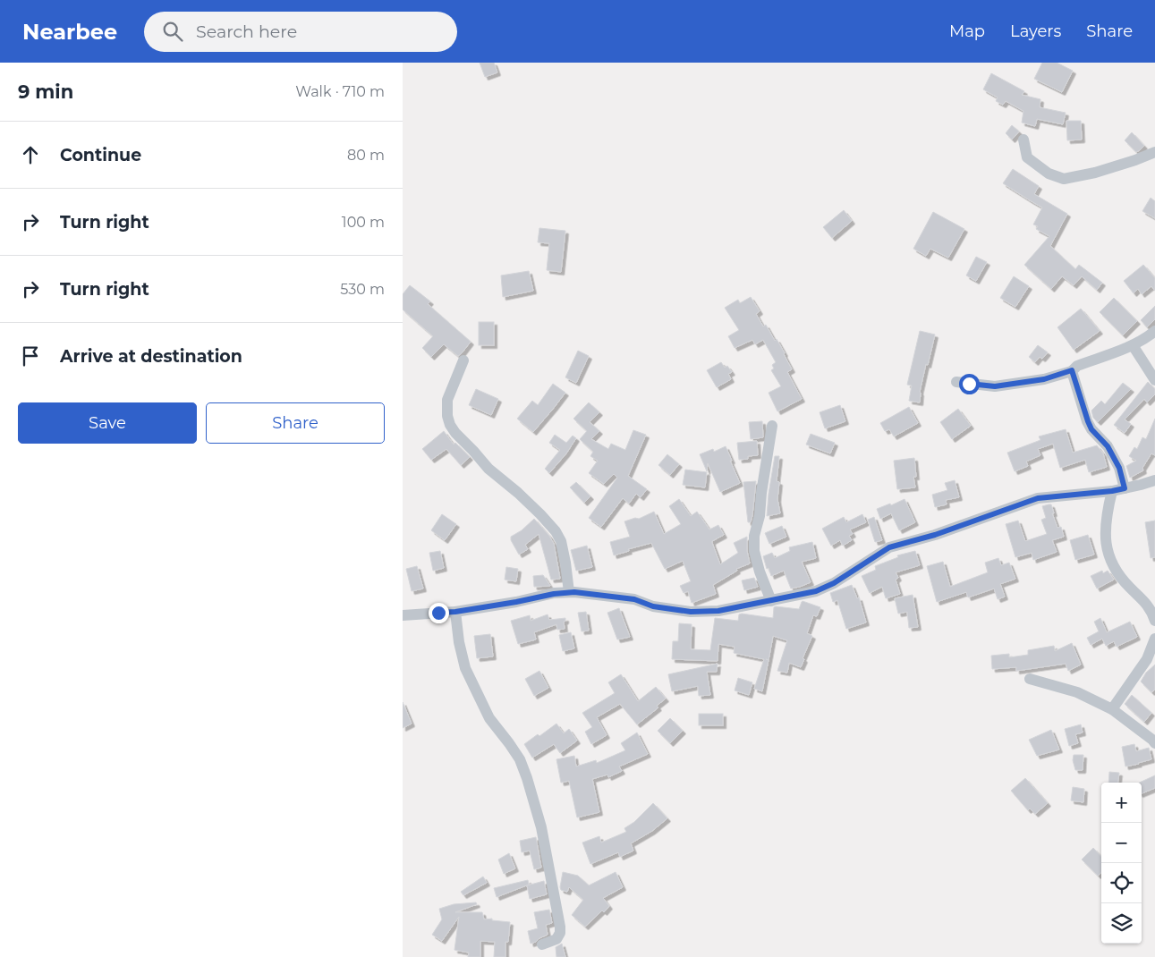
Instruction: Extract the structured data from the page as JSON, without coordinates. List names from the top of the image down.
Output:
{
  "page": {
    "header": "Nearbee",
    "search": "Search here",
    "nav": ["Map", "Layers", "Share"],
    "heading": ["9 min", "Walk · 710 m"],
    "list": [
      ["Continue", "80 m"],
      ["Turn right", "100 m"],
      ["Turn right", "530 m"],
      "Arrive at destination"
    ],
    "buttons": ["Save", "Share"],
    "map_buttons": ["+", "−"]
  }
}
